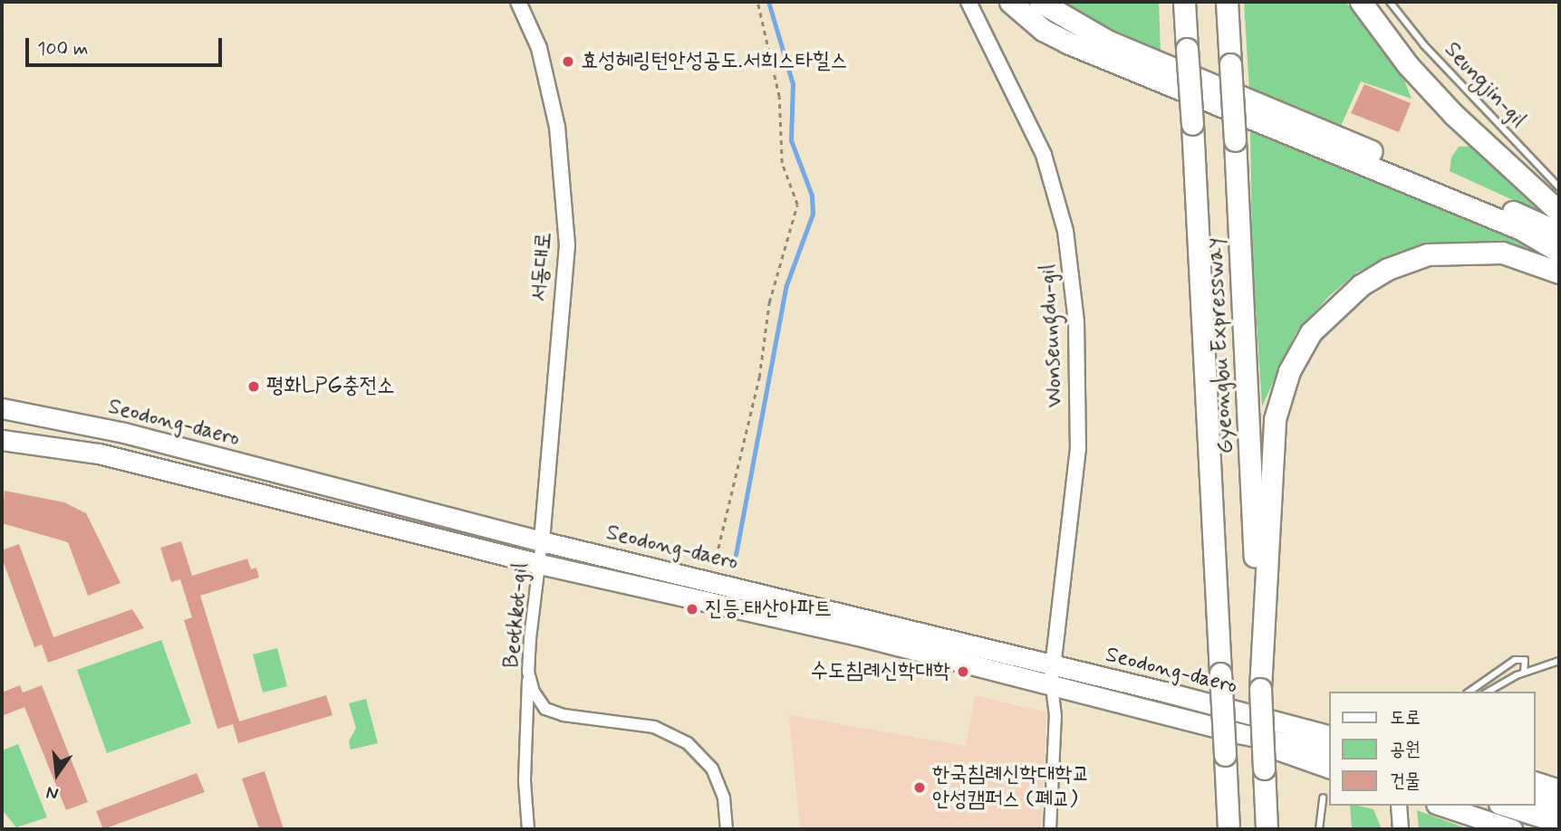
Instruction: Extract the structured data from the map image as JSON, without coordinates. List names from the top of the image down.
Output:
{
  "streets": {
    "highway": ["Gyeongbu Expressway"],
    "main road": ["Seodong-daero"],
    "street": ["서동대로", "Wonseungdu-gil", "Beotkkot-gil"],
    "lane": ["Seungjin-gil"]
  },
  "crossings": [
    ["서동대로", "Seodong-daero"],
    ["서동대로", "Beotkkot-gil"],
    ["Wonseungdu-gil", "Seodong-daero"],
    ["Seodong-daero", "Beotkkot-gil"]
  ],
  "places": [
    "효성헤링턴안성공도.서희스타힐스",
    "평화LPG충전소",
    "진등.태산아파트",
    "수도침례신학대학",
    "한국침례신학대학교 안성캠퍼스 (폐교)"
  ],
  "legend": ["도로", "공원", "건물"],
  "scale_bar": "100 m",
  "north": "bottom"
}
